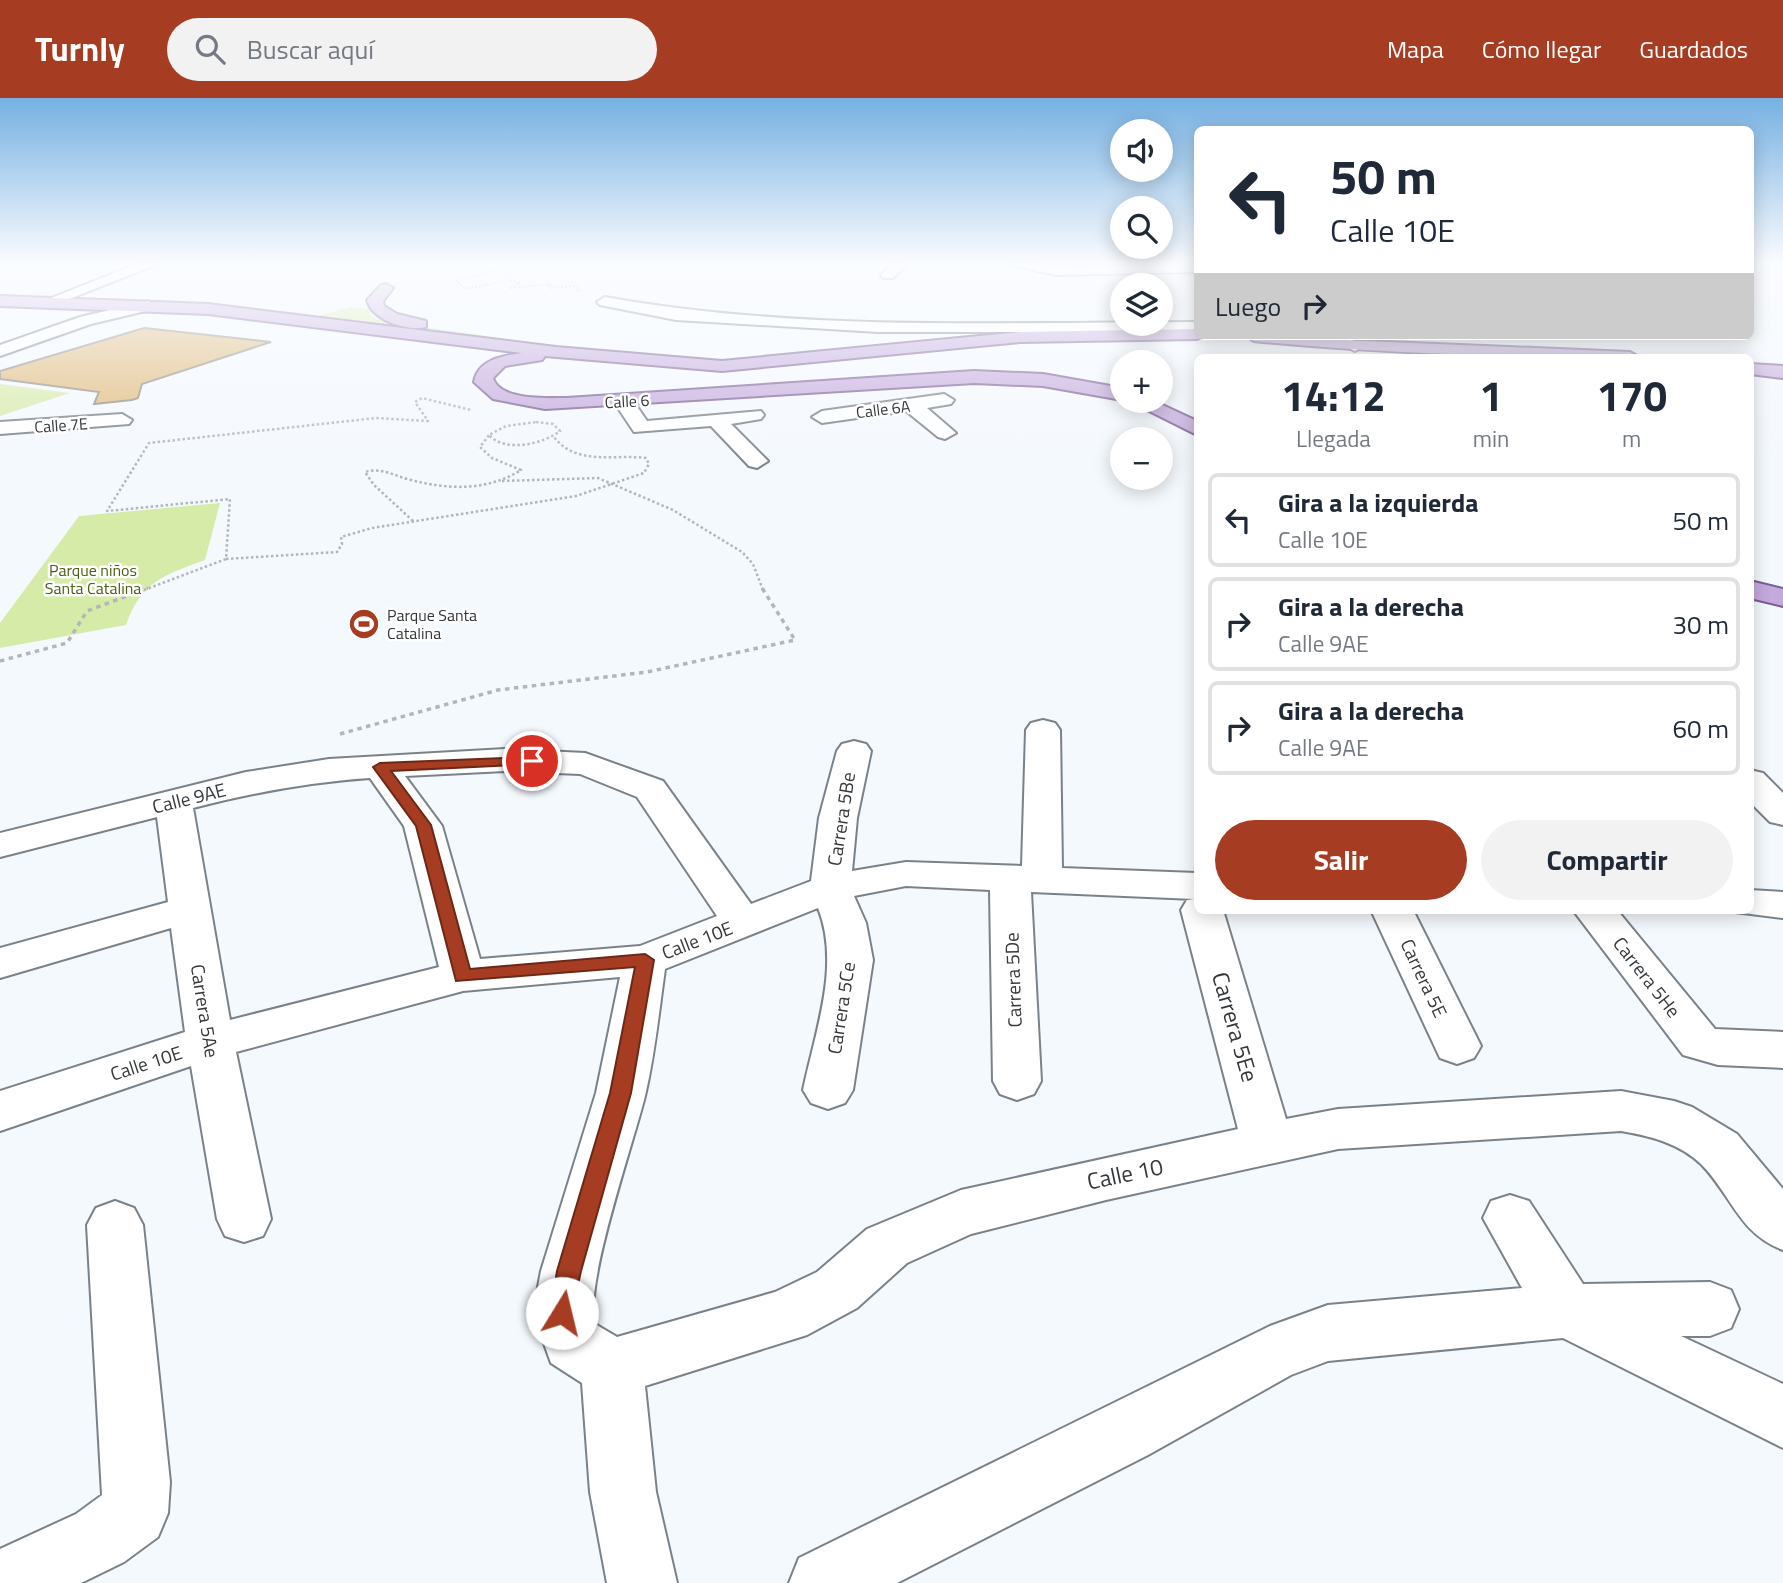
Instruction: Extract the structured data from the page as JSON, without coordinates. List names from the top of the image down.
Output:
{
  "streets": {
    "main road": ["Calle 6"],
    "street": [
      "Calle 6A",
      "Calle 7E",
      "Calle 9AE",
      "Carrera 5Be",
      "Calle 10E",
      "Carrera 5He",
      "Carrera 5E",
      "Carrera 5De",
      "Carrera 5Ce",
      "Carrera 5Ae",
      "Carrera 5Ee",
      "Calle 10"
    ]
  },
  "crossings": [
    ["Calle 6", "Calle 6A"],
    ["Calle 9AE", "Calle 10E"],
    ["Calle 9AE", "Carrera 5Ae"],
    ["Carrera 5Be", "Calle 10E"],
    ["Carrera 5Be", "Carrera 5Ce"],
    ["Calle 10E", "Carrera 5De"],
    ["Calle 10E", "Carrera 5Ce"],
    ["Calle 10E", "Carrera 5Ae"],
    ["Carrera 5Ee", "Calle 10"]
  ],
  "parks": ["Parque niños Santa Catalina"],
  "places": {
    "sports": ["Parque Santa Catalina"]
  },
  "page": {
    "header": "Turnly",
    "search": "Buscar aquí",
    "nav": ["Mapa", "Cómo llegar", "Guardados"],
    "map_buttons": ["+", "−"],
    "turn": ["50 m", "Calle 10E"],
    "then": "Luego",
    "eta": [
      "14:12",
      "Llegada",
      "1",
      "min",
      "170",
      "m"
    ],
    "list": [
      {
        "name": "Gira a la izquierda",
        "note": "Calle 10E",
        "value": "50 m"
      },
      {
        "name": "Gira a la derecha",
        "note": "Calle 9AE",
        "value": "30 m"
      },
      {
        "name": "Gira a la derecha",
        "note": "Calle 9AE",
        "value": "60 m"
      }
    ],
    "buttons": ["Salir", "Compartir"]
  }
}
